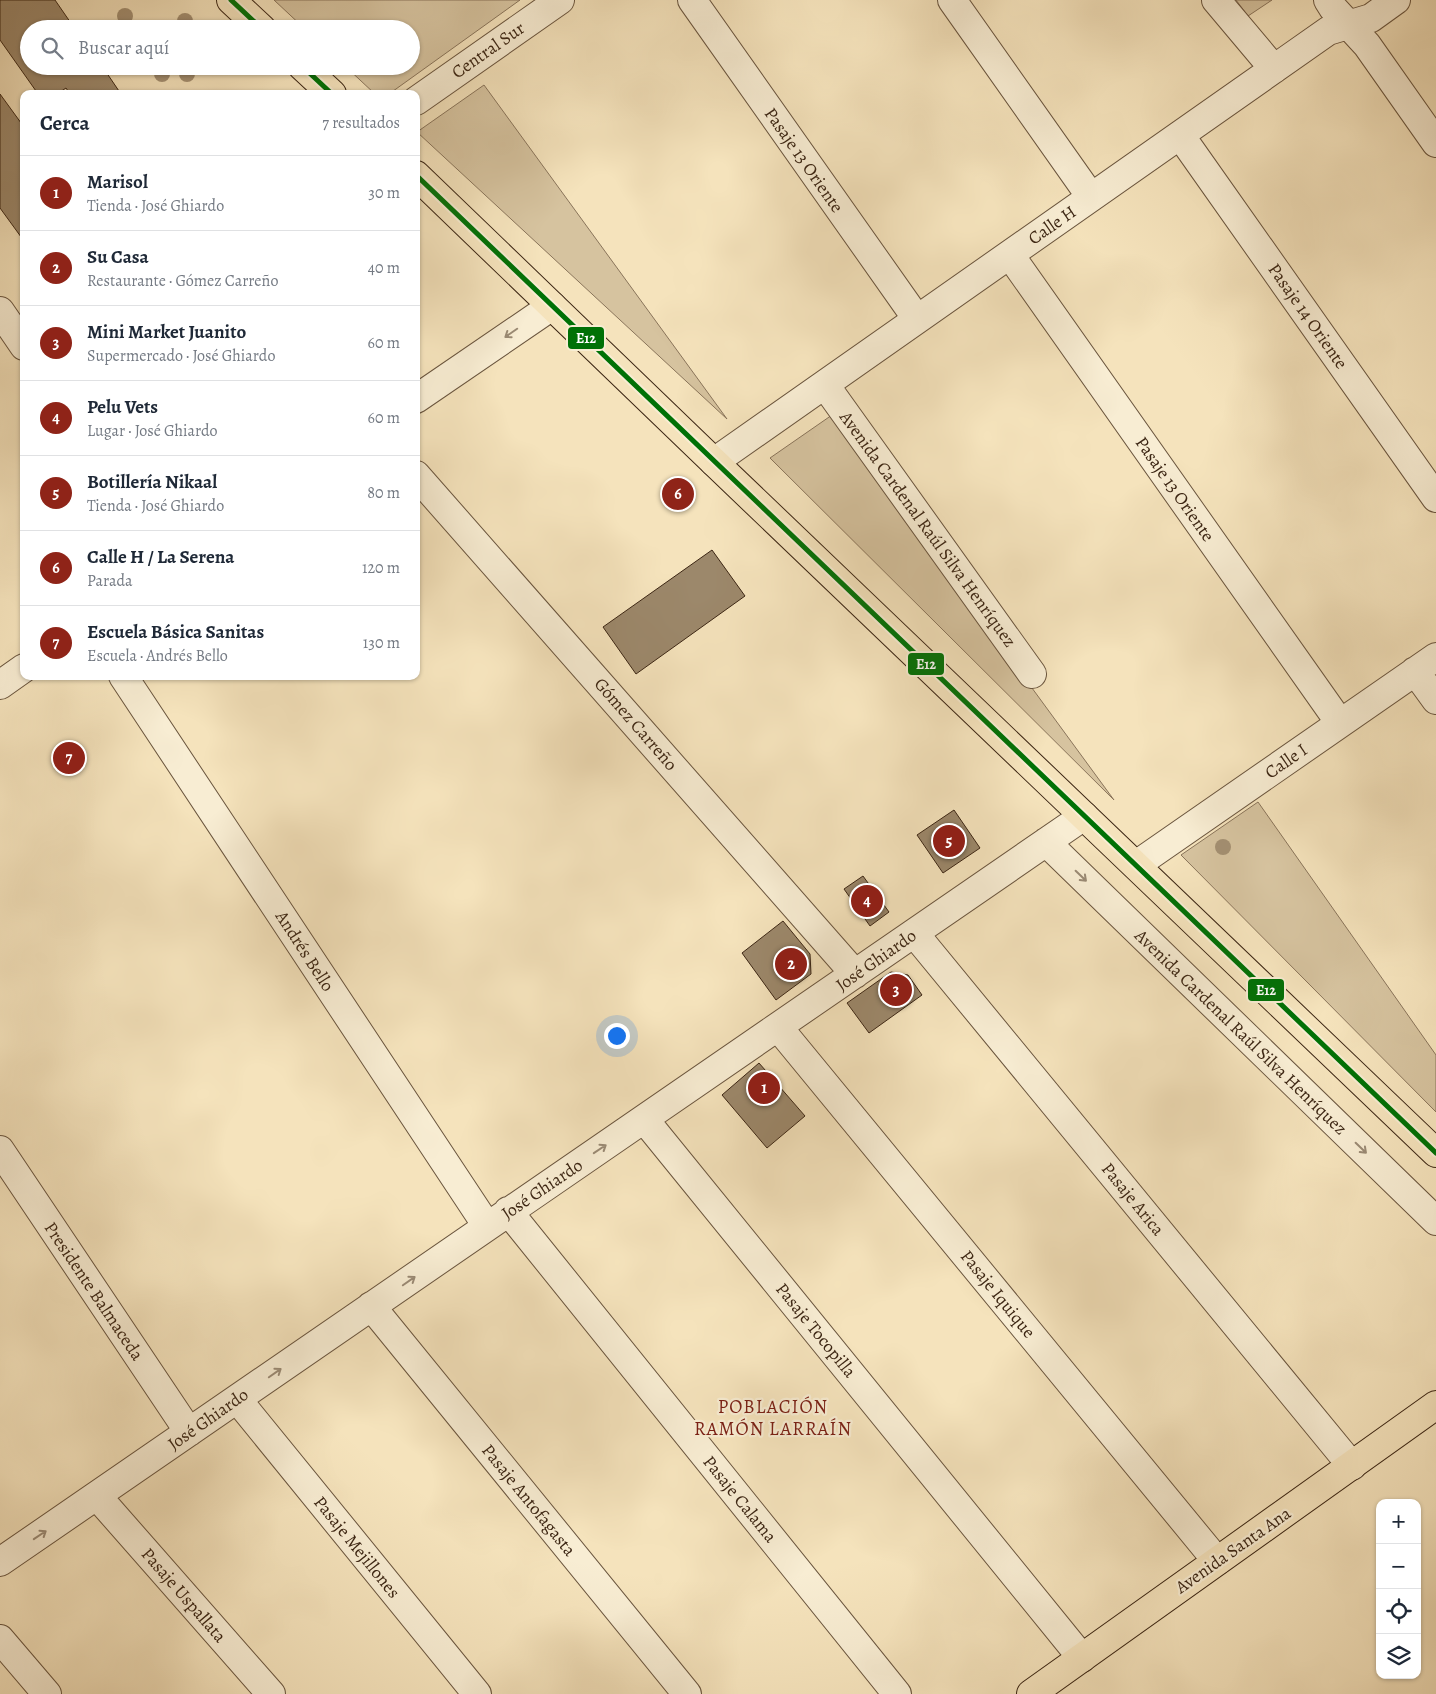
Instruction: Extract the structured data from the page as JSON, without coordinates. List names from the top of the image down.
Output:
{
  "streets": {
    "main road": ["Avenida Santa Ana"],
    "street": [
      "Central Sur",
      "Pasaje 13 Oriente",
      "Calle H",
      "Pasaje 14 Oriente",
      "Avenida Cardenal Raúl Silva Henríquez",
      "Gómez Carreño",
      "Calle I",
      "Andrés Bello",
      "José Ghiardo",
      "Pasaje Arica",
      "Presidente Balmaceda",
      "Pasaje Iquique",
      "Pasaje Tocopilla",
      "Pasaje Calama",
      "Pasaje Antofagasta",
      "Pasaje Mejillones",
      "Pasaje Uspallata"
    ]
  },
  "crossings": [
    ["Pasaje 13 Oriente", "Calle H"],
    ["Pasaje 13 Oriente", "Calle I"],
    ["Calle H", "Pasaje 14 Oriente"],
    ["Calle H", "Avenida Cardenal Raúl Silva Henríquez"],
    ["Avenida Cardenal Raúl Silva Henríquez", "José Ghiardo"],
    ["Gómez Carreño", "José Ghiardo"],
    ["Andrés Bello", "José Ghiardo"],
    ["Andrés Bello", "Pasaje Calama"],
    ["José Ghiardo", "Pasaje Arica"],
    ["José Ghiardo", "Presidente Balmaceda"],
    ["José Ghiardo", "Pasaje Iquique"],
    ["José Ghiardo", "Pasaje Tocopilla"],
    ["José Ghiardo", "Pasaje Calama"],
    ["José Ghiardo", "Pasaje Antofagasta"],
    ["José Ghiardo", "Pasaje Mejillones"],
    ["José Ghiardo", "Pasaje Uspallata"],
    ["Pasaje Arica", "Avenida Santa Ana"],
    ["Pasaje Iquique", "Avenida Santa Ana"],
    ["Pasaje Tocopilla", "Avenida Santa Ana"]
  ],
  "one_way": ["Avenida Cardenal Raúl Silva Henríquez", "José Ghiardo"],
  "districts": ["POBLACIÓN RAMÓN LARRAÍN"],
  "lines": ["transit line E12"],
  "page": {
    "search": "Buscar aquí",
    "heading": ["Cerca", "7 resultados"],
    "list": [
      {
        "mark": "1",
        "name": "Marisol",
        "note": "Tienda · José Ghiardo",
        "value": "30 m"
      },
      {
        "mark": "2",
        "name": "Su Casa",
        "note": "Restaurante · Gómez Carreño",
        "value": "40 m"
      },
      {
        "mark": "3",
        "name": "Mini Market Juanito",
        "note": "Supermercado · José Ghiardo",
        "value": "60 m"
      },
      {
        "mark": "4",
        "name": "Pelu Vets",
        "note": "Lugar · José Ghiardo",
        "value": "60 m"
      },
      {
        "mark": "5",
        "name": "Botillería Nikaal",
        "note": "Tienda · José Ghiardo",
        "value": "80 m"
      },
      {
        "mark": "6",
        "name": "Calle H / La Serena",
        "note": "Parada",
        "value": "120 m"
      },
      {
        "mark": "7",
        "name": "Escuela Básica Sanitas",
        "note": "Escuela · Andrés Bello",
        "value": "130 m"
      }
    ],
    "pins": [
      "6",
      "7",
      "5",
      "4",
      "2",
      "3",
      "1"
    ],
    "map_buttons": ["+", "−"]
  }
}
